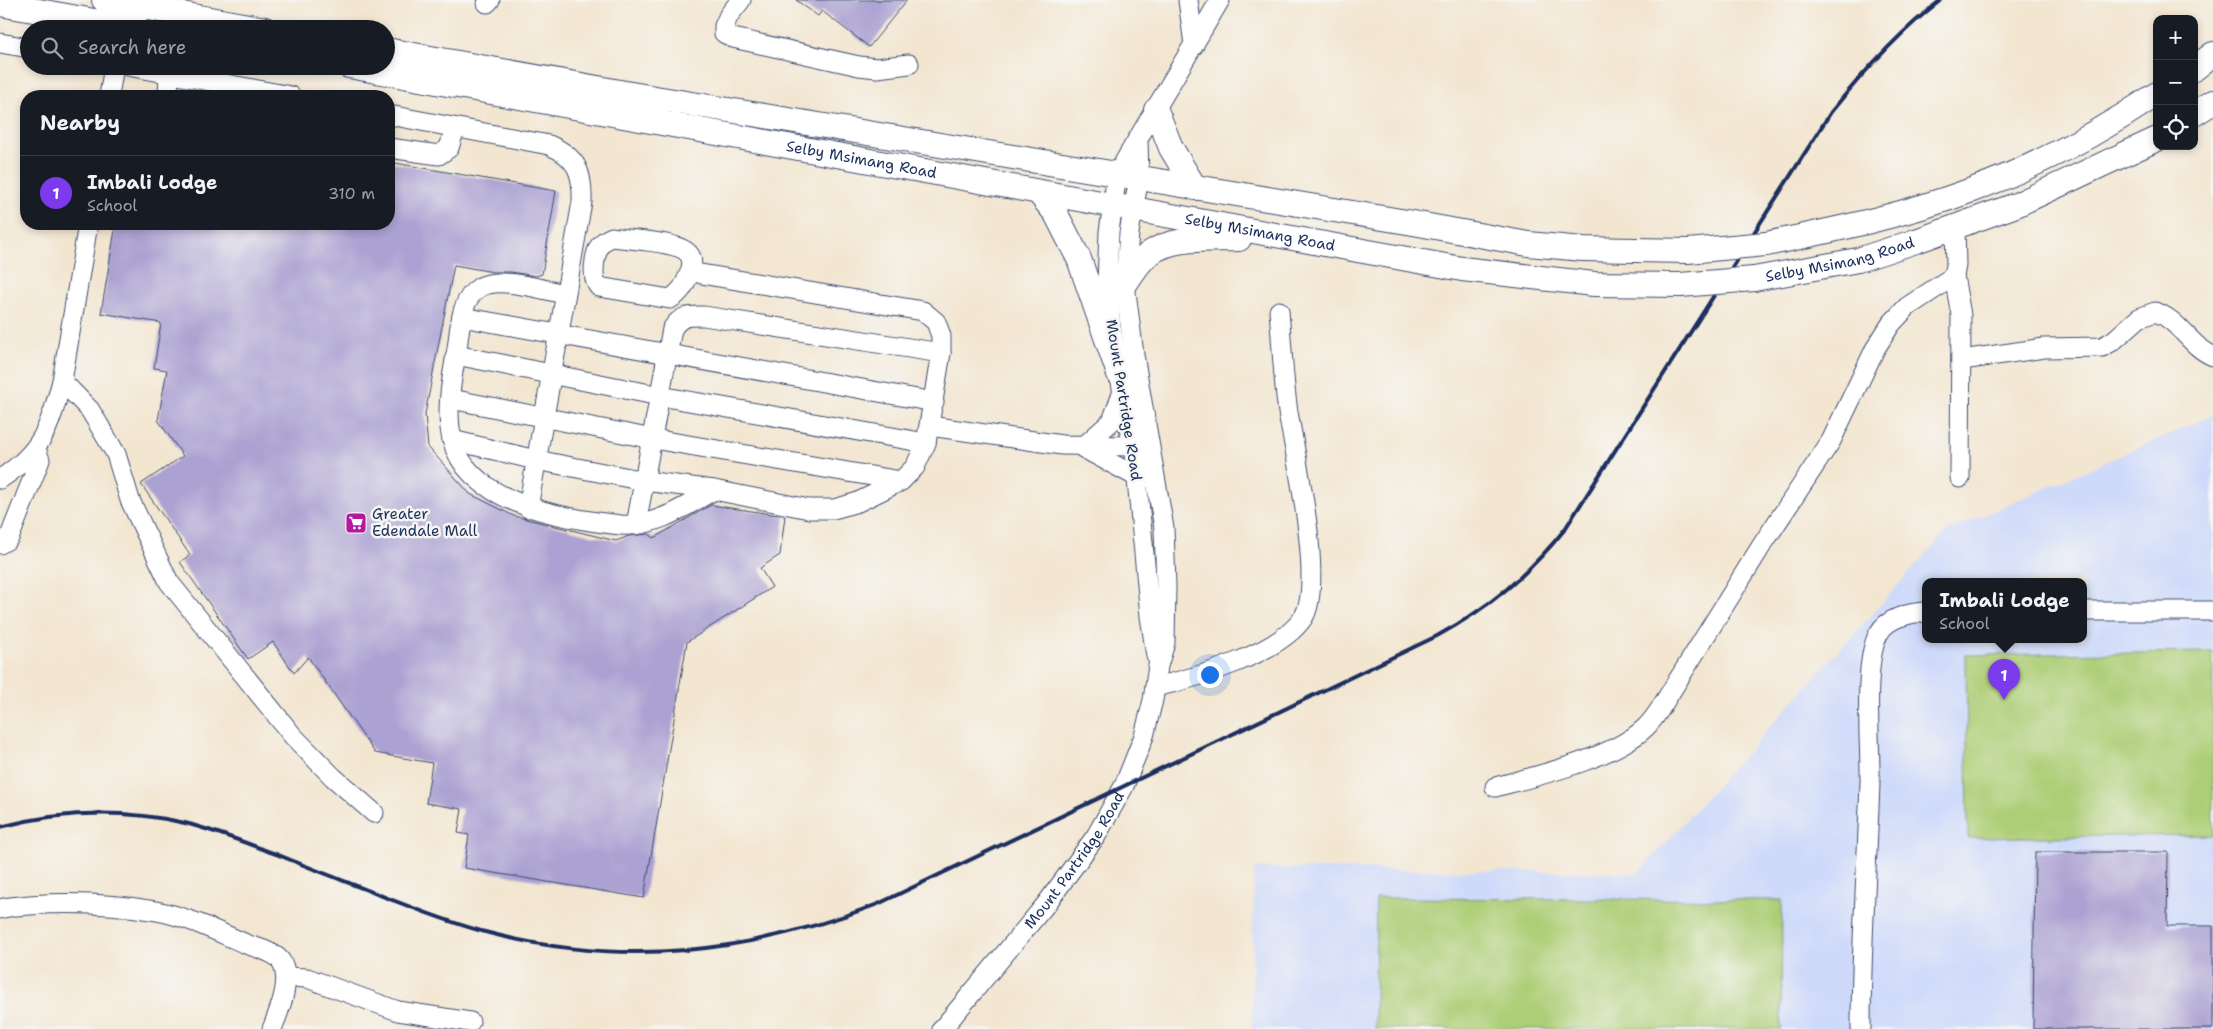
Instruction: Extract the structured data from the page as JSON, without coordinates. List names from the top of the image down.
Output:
{
  "streets": {
    "main road": ["Selby Msimang Road"],
    "street": ["Mount Partridge Road"]
  },
  "crossings": [
    ["Selby Msimang Road", "Mount Partridge Road"]
  ],
  "places": {
    "supermarket": ["Greater Edendale Mall"]
  },
  "page": {
    "map_buttons": ["+", "−"],
    "search": "Search here",
    "heading": "Nearby",
    "list": [
      {
        "mark": "1",
        "name": "Imbali Lodge",
        "note": "School",
        "value": "310 m"
      }
    ],
    "popup": ["Imbali Lodge", "School"],
    "pins": "1"
  }
}
